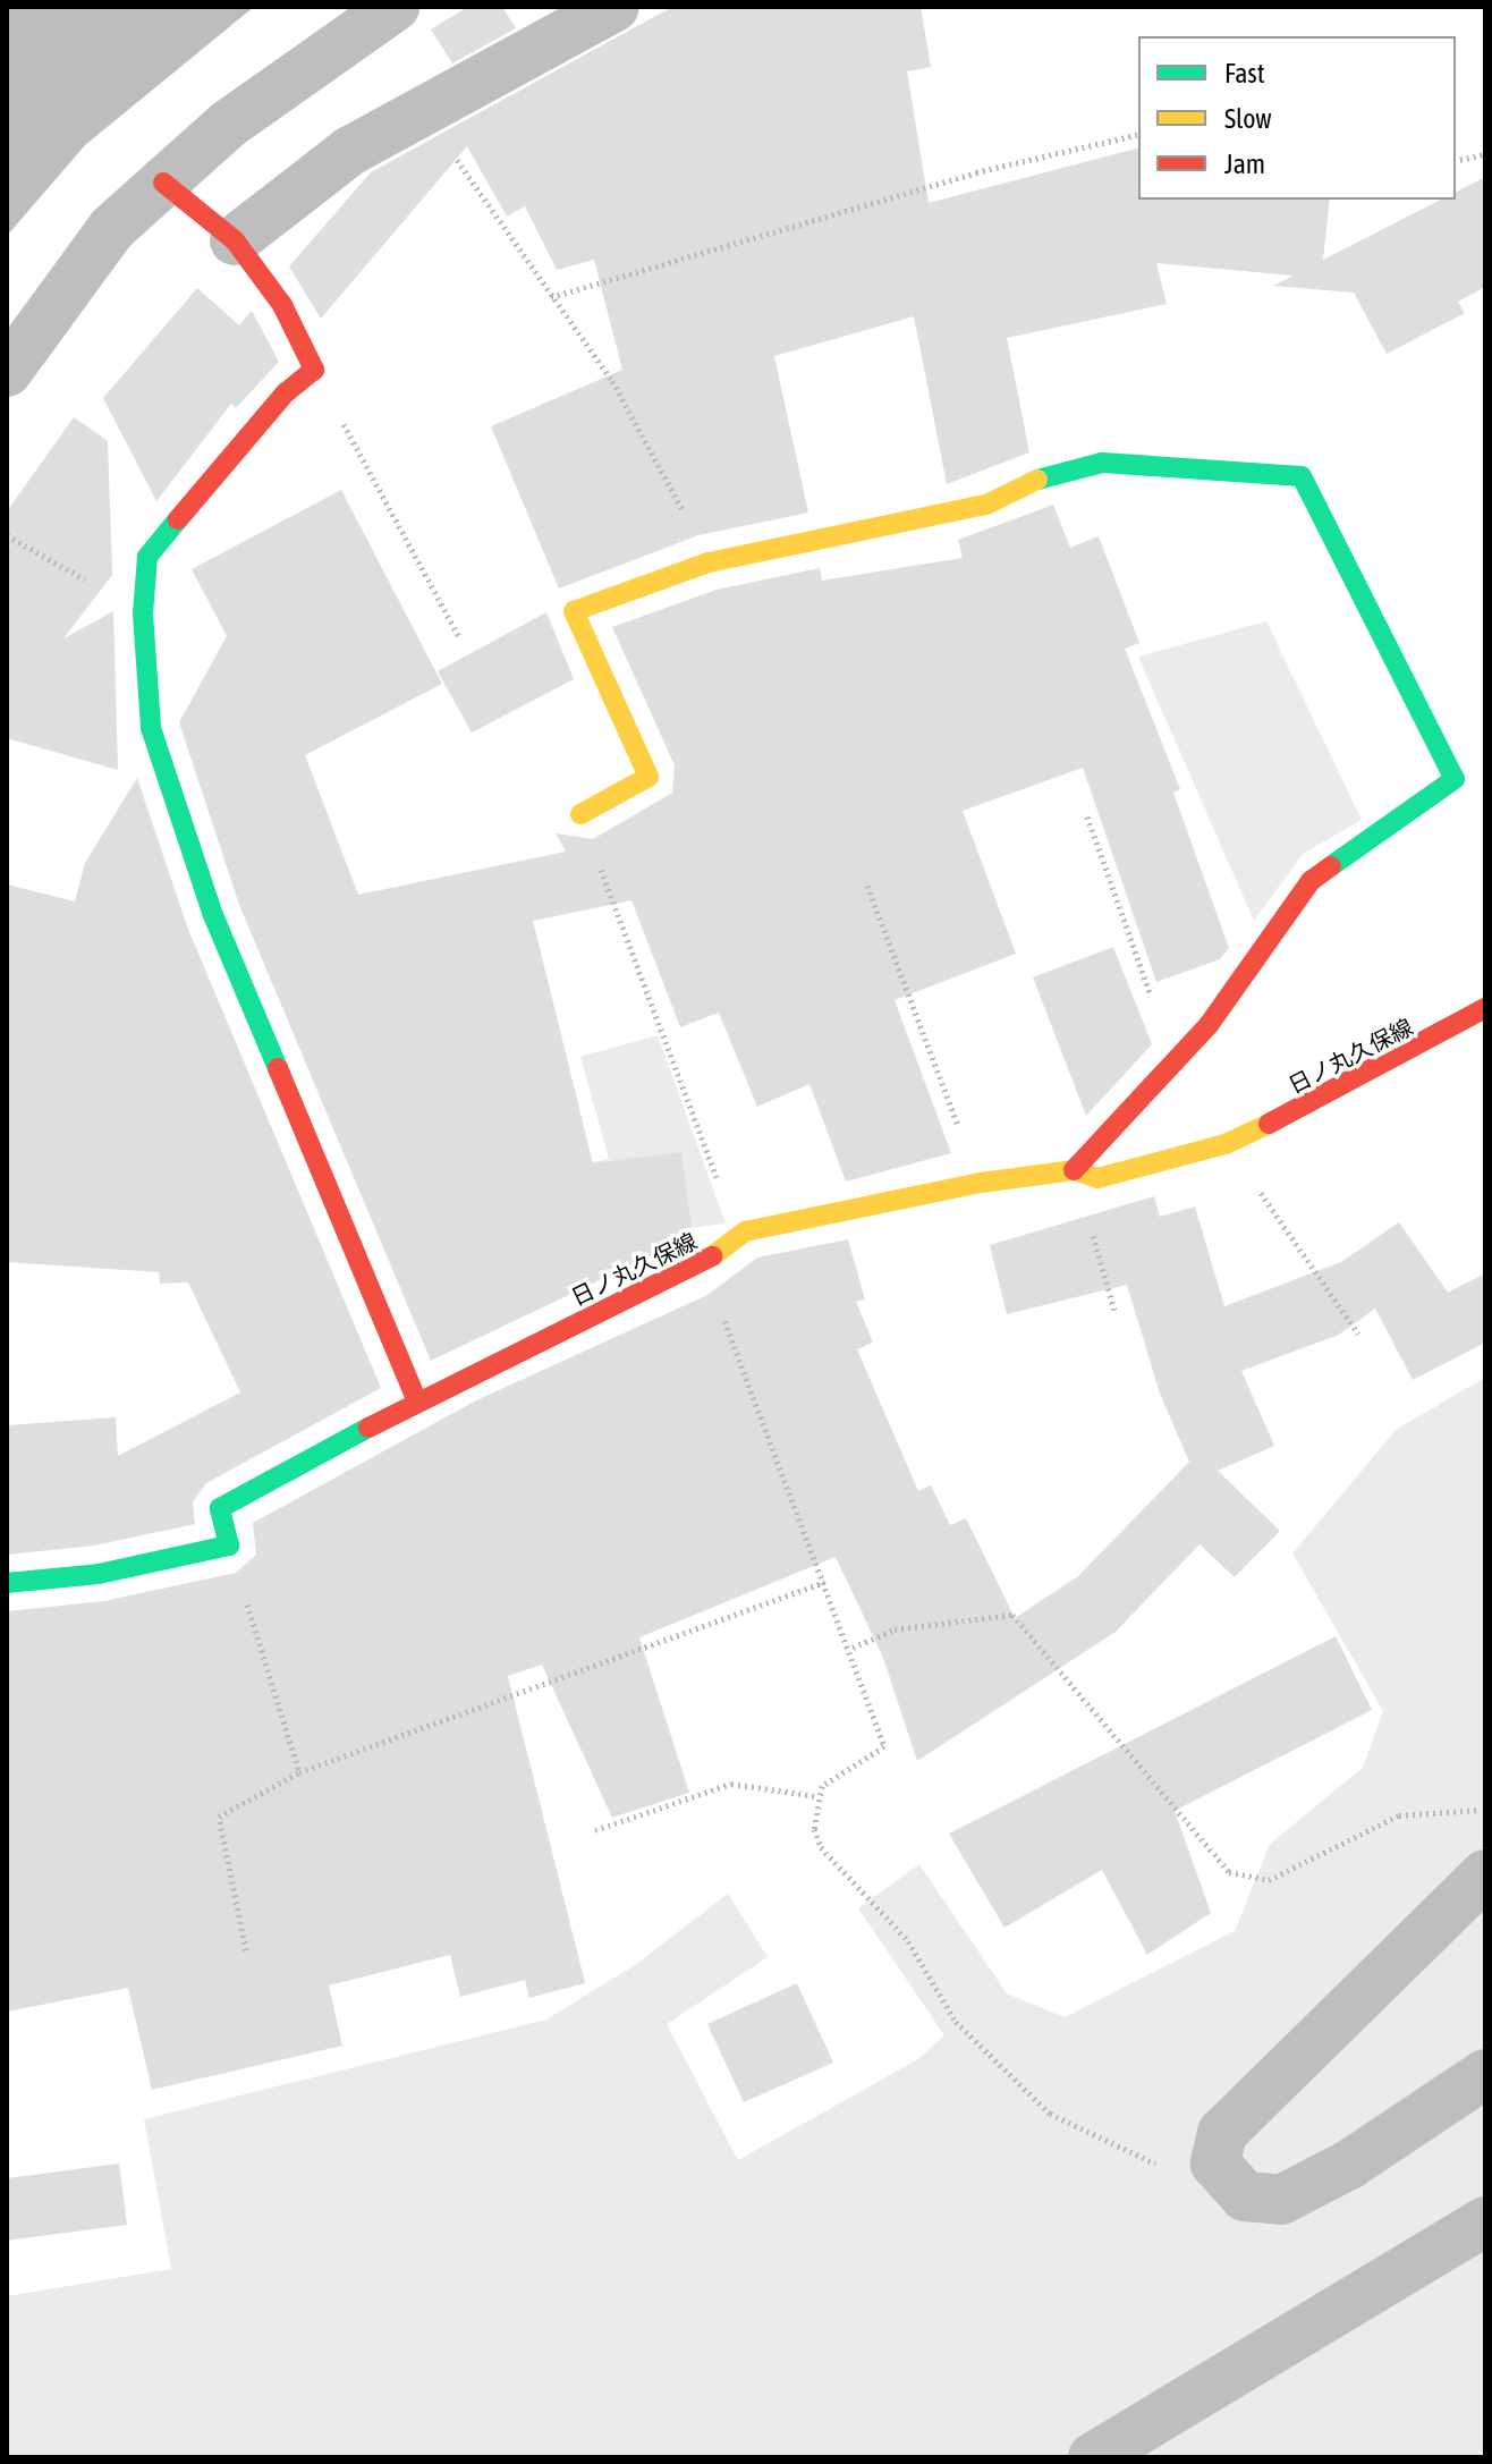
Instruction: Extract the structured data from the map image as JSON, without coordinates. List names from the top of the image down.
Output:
{
  "streets": {
    "street": ["日ノ丸久保線"]
  },
  "legend": ["Fast", "Slow", "Jam"]
}
